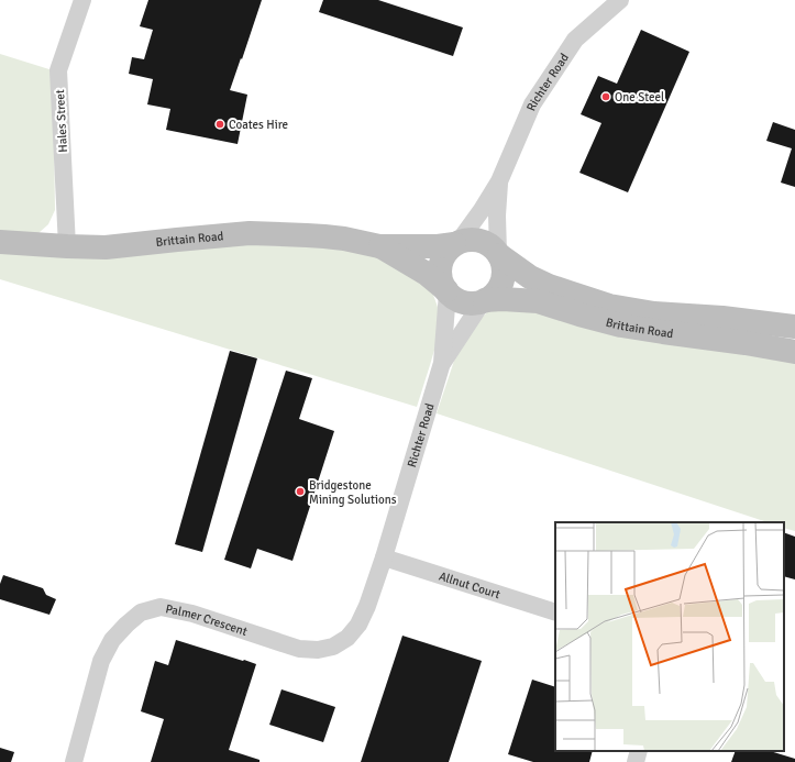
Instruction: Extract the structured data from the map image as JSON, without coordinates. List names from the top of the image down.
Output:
{
  "streets": {
    "main road": ["Brittain Road"],
    "street": [
      "Richter Road",
      "Hales Street",
      "Allnut Court",
      "Palmer Crescent"
    ]
  },
  "crossings": [
    ["Richter Road", "Brittain Road"],
    ["Richter Road", "Allnut Court"],
    ["Richter Road", "Palmer Crescent"],
    ["Hales Street", "Brittain Road"],
    ["Allnut Court", "Palmer Crescent"]
  ],
  "places": ["One Steel", "Coates Hire", "Bridgestone Mining Solutions"]
}
